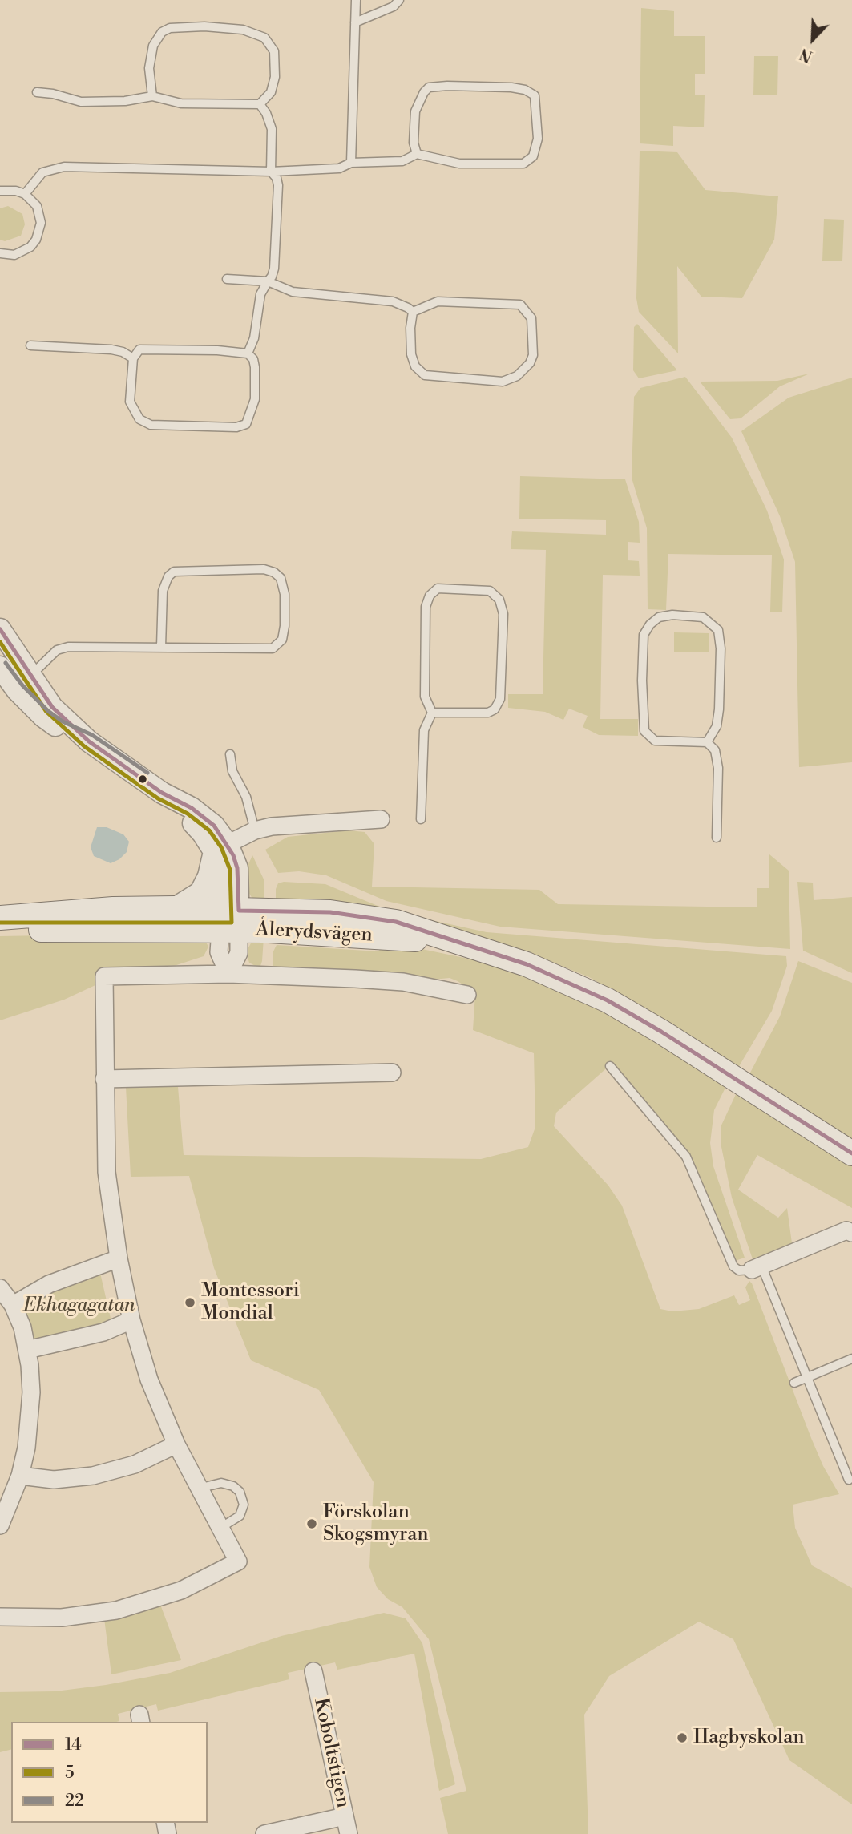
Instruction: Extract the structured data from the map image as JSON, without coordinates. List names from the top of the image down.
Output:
{
  "streets": {
    "main road": ["Ålerydsvägen"],
    "street": ["Koboltstigen"]
  },
  "parks": ["Ekhagagatan"],
  "places": ["Montessori Mondial", "Förskolan Skogsmyran", "Hagbyskolan"],
  "lines": ["transit line 14", "transit line 5", "transit line 22"],
  "legend": ["14", "5", "22"],
  "north": "bottom left"
}
